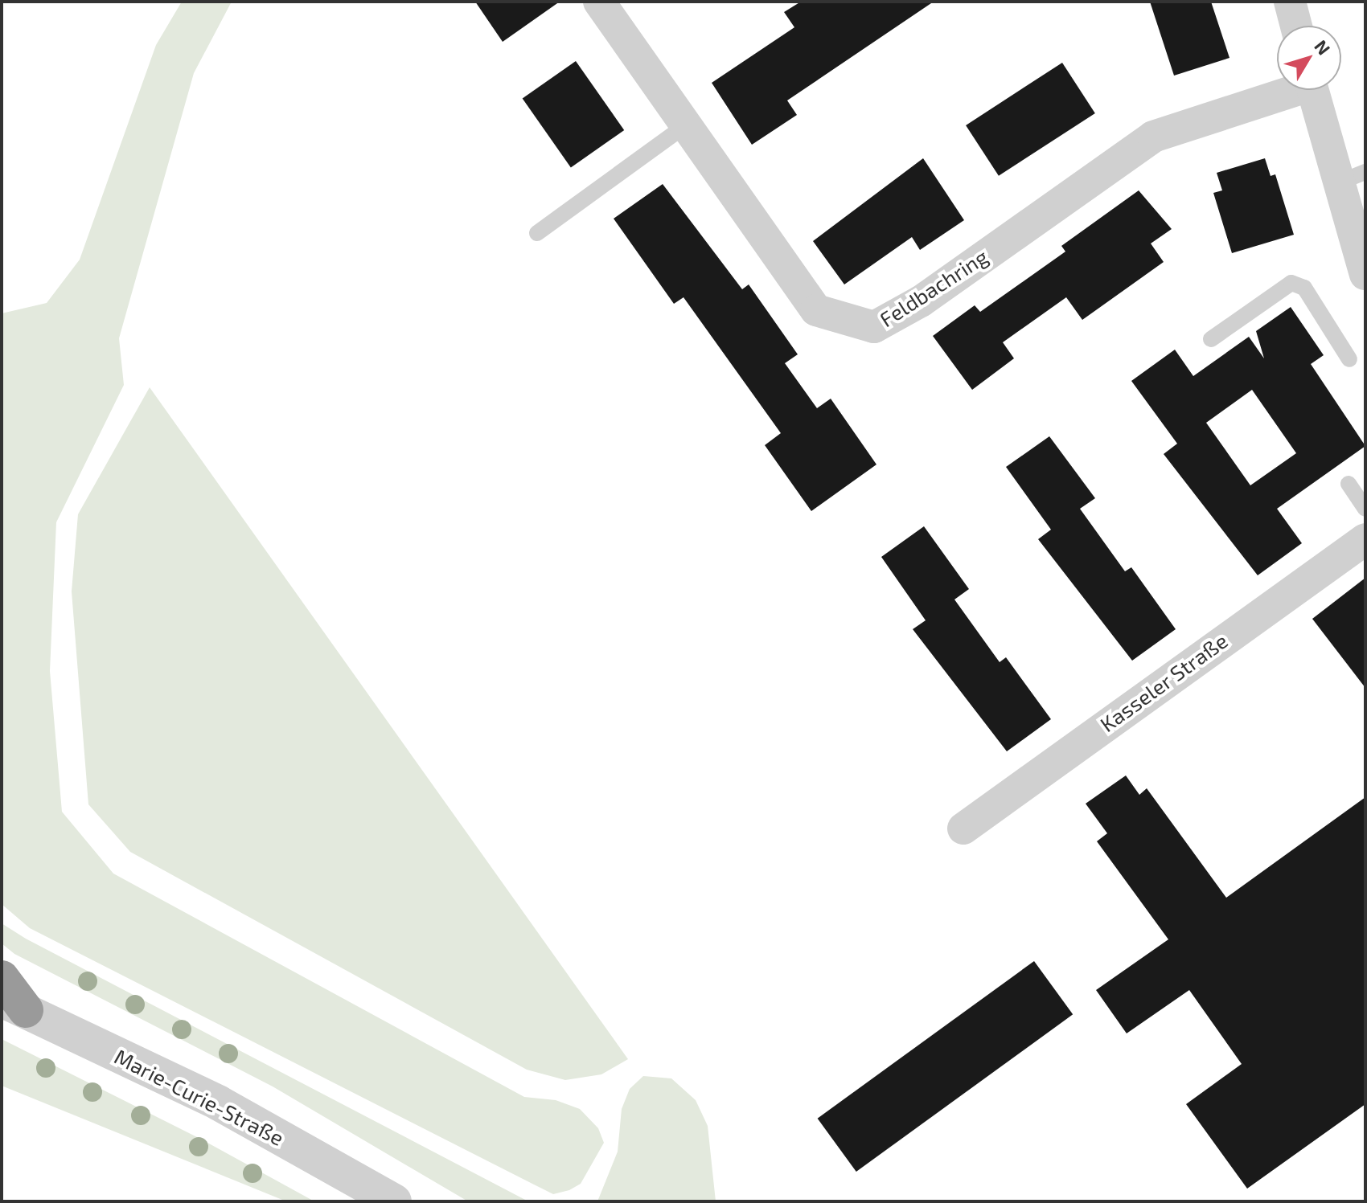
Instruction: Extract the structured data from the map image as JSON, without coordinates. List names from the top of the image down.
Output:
{
  "streets": {
    "street": ["Feldbachring", "Kasseler Straße", "Marie-Curie-Straße"]
  },
  "north": "top right"
}
